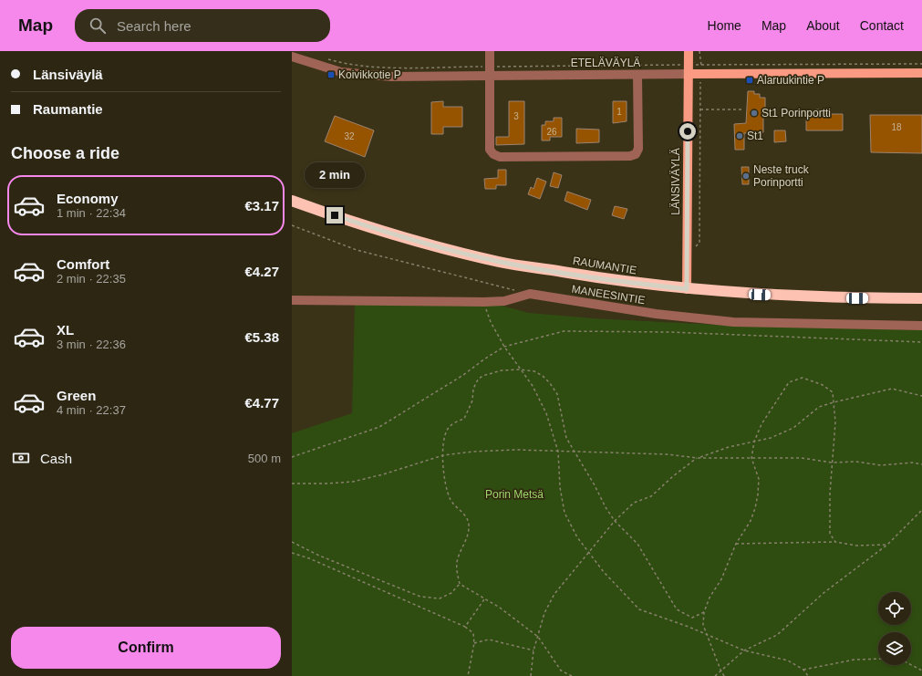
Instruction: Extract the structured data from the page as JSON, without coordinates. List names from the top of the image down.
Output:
{
  "streets": {
    "highway": ["RAUMANTIE"],
    "main road": ["ETELÄVÄYLÄ", "LÄNSIVÄYLÄ"],
    "street": ["MANEESINTIE"]
  },
  "crossings": [
    ["ETELÄVÄYLÄ", "LÄNSIVÄYLÄ"],
    ["LÄNSIVÄYLÄ", "RAUMANTIE"]
  ],
  "parks": ["Porin Metsä"],
  "places": {
    "transit": ["Koivikkotie P", "Alaruukintie P"],
    "other": ["St1 Porinportti", "St1", "Neste truck Porinportti"]
  },
  "house_numbers": [
    "1",
    "3",
    "18",
    "26",
    "32"
  ],
  "page": {
    "header": "Map",
    "search": "Search here",
    "nav": [
      "Home",
      "Map",
      "About",
      "Contact"
    ],
    "banner": ["Länsiväylä", "Raumantie"],
    "heading": "Choose a ride",
    "bubble": "2 min",
    "list": [
      {
        "name": "Economy",
        "note": "1 min · 22:34",
        "value": "€3.17"
      },
      {
        "name": "Comfort",
        "note": "2 min · 22:35",
        "value": "€4.27"
      },
      {
        "name": "XL",
        "note": "3 min · 22:36",
        "value": "€5.38"
      },
      {
        "name": "Green",
        "note": "4 min · 22:37",
        "value": "€4.77"
      }
    ],
    "pay": ["Cash", "500 m"],
    "buttons": "Confirm"
  }
}
